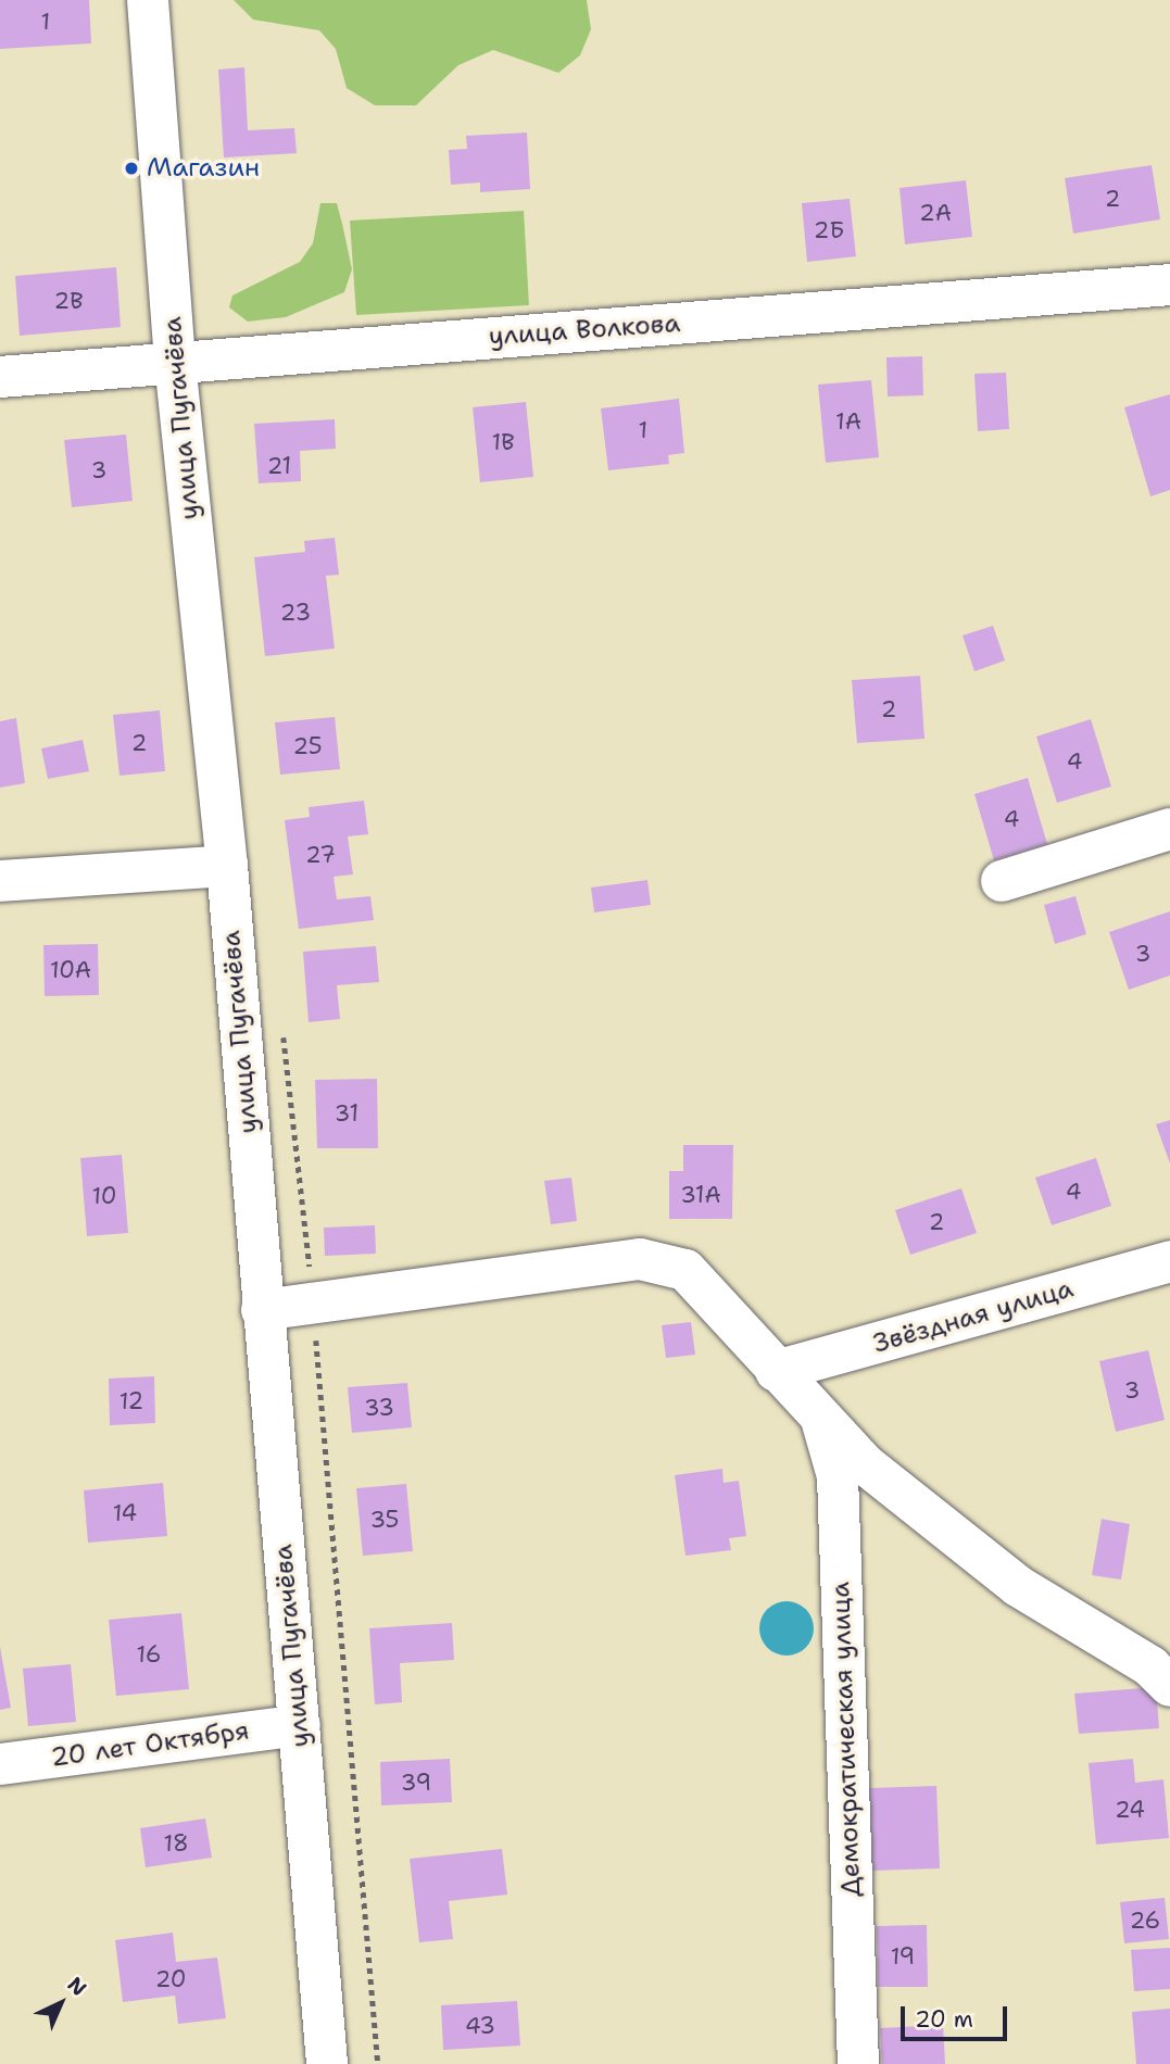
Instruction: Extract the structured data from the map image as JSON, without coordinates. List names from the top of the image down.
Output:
{
  "streets": {
    "street": [
      "улица Волкова",
      "улица Пугачёва",
      "Звёздная улица",
      "Демократическая улица",
      "20 лет Октября"
    ]
  },
  "crossings": [
    ["улица Волкова", "улица Пугачёва"],
    ["улица Пугачёва", "20 лет Октября"]
  ],
  "places": ["Магазин"],
  "house_numbers": [
    "1",
    "2",
    "2А",
    "2Б",
    "2В",
    "1А",
    "1",
    "1В",
    "21",
    "3",
    "23",
    "2",
    "2",
    "25",
    "4",
    "4",
    "27",
    "3",
    "10А",
    "31",
    "4",
    "31А",
    "10",
    "2",
    "3",
    "12",
    "33",
    "14",
    "35",
    "16",
    "39",
    "24",
    "18",
    "26",
    "19",
    "20",
    "43"
  ],
  "scale_bar": "20 m",
  "north": "top right"
}
